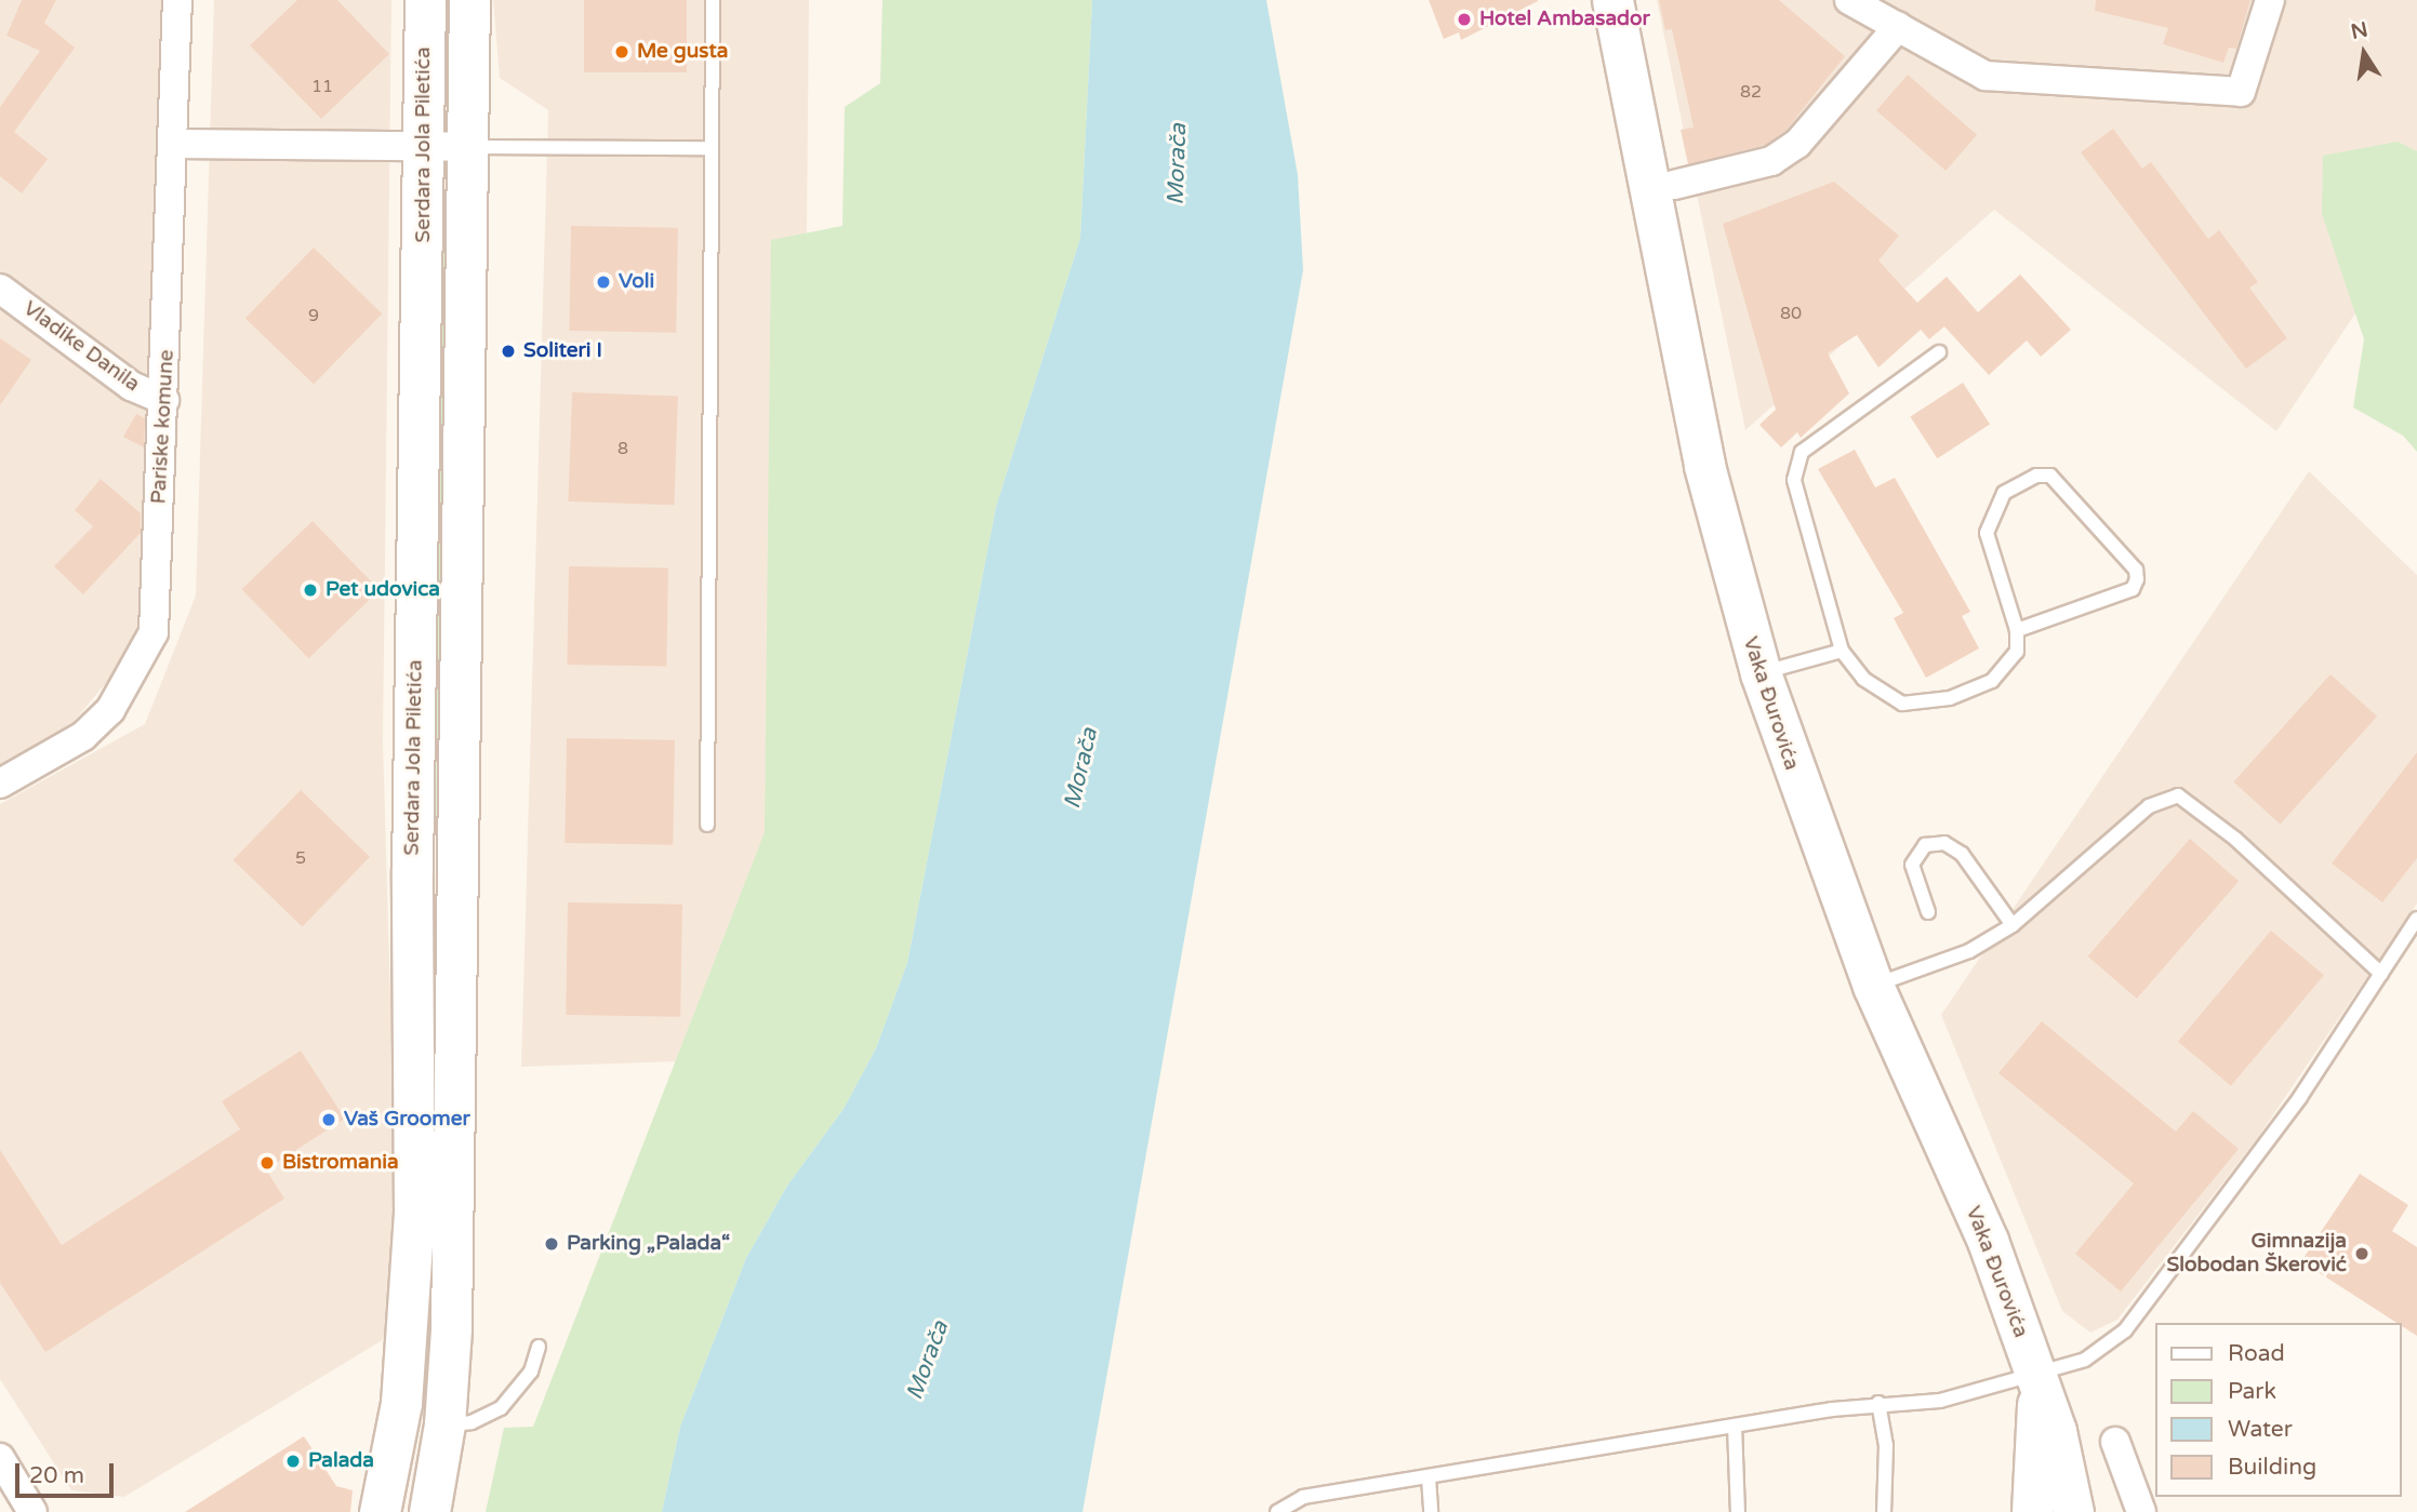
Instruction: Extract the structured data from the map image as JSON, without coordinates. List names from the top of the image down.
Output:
{
  "streets": {
    "main road": ["Serdara Jola Piletića", "Vaka Đurovića"],
    "street": ["Vladike Danila", "Pariske komune"]
  },
  "crossings": [
    ["Vladike Danila", "Pariske komune"]
  ],
  "water": ["Morača"],
  "places": [
    "Hotel Ambasador",
    "Me gusta",
    "Voli",
    "Soliteri I",
    "Pet udovica",
    "Vaš Groomer",
    "Bistromania",
    "Parking „Palada“",
    "Gimnazija Slobodan Škerović",
    "Palada"
  ],
  "house_numbers": [
    "11",
    "82",
    "80",
    "9",
    "8",
    "5"
  ],
  "legend": [
    "Road",
    "Park",
    "Water",
    "Building"
  ],
  "scale_bar": "20 m",
  "north": "top"
}
